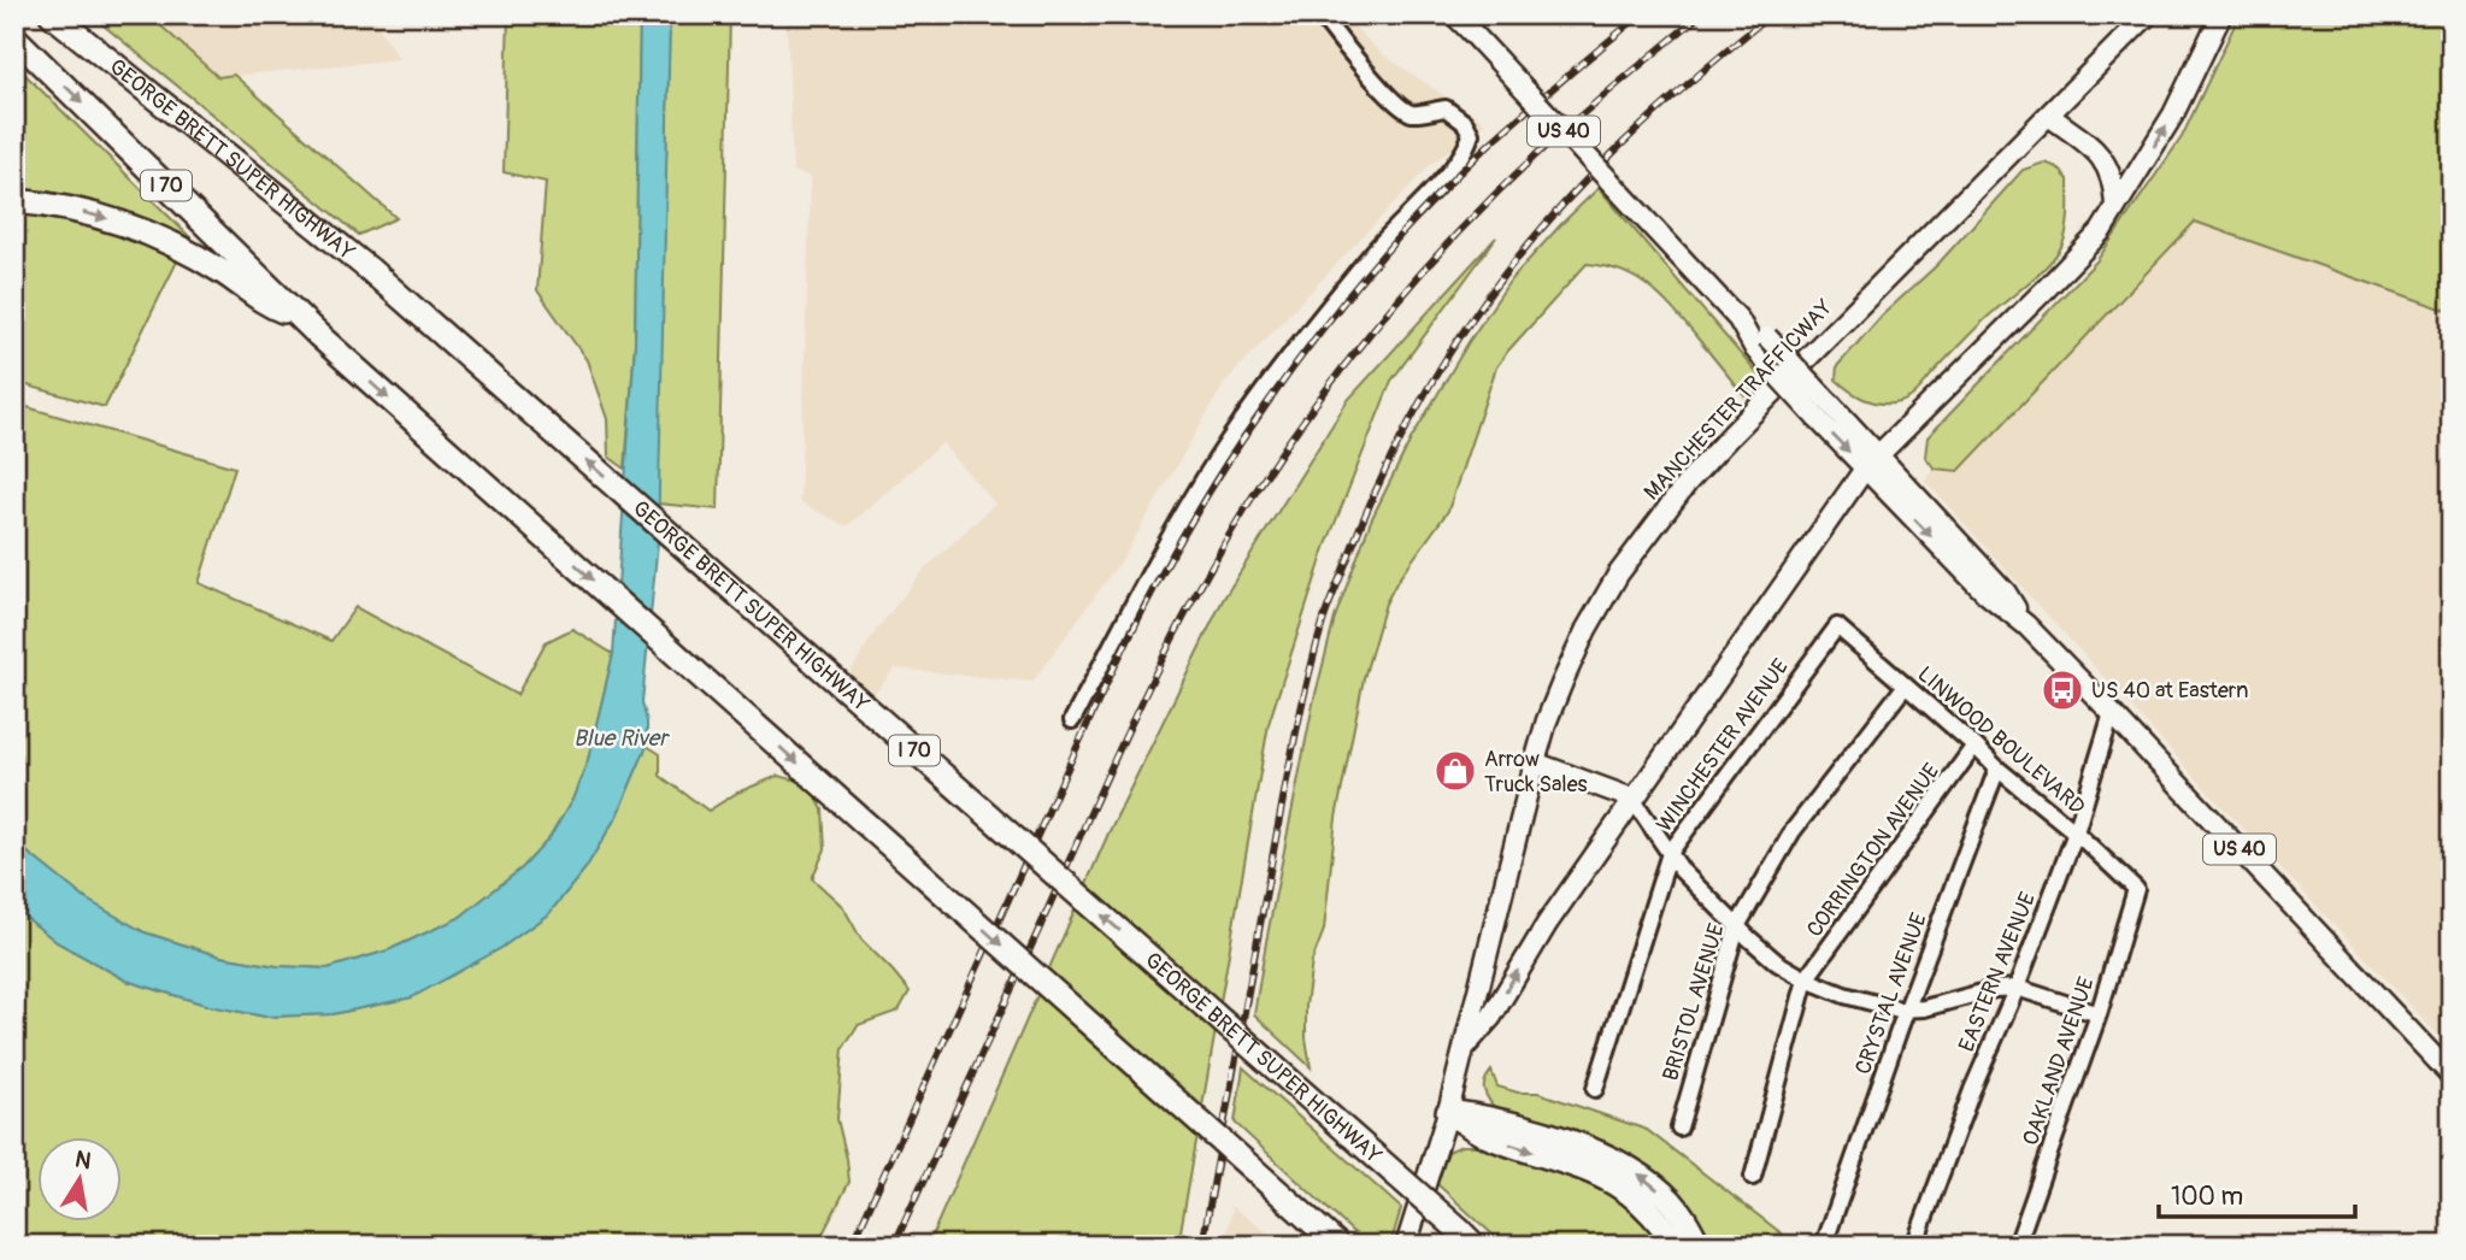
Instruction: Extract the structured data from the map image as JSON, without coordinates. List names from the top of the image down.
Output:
{
  "streets": {
    "highway": ["GEORGE BRETT SUPER HIGHWAY", "I 70"],
    "main road": ["US 40", "MANCHESTER TRAFFICWAY"],
    "street": [
      "LINWOOD BOULEVARD",
      "WINCHESTER AVENUE",
      "CORRINGTON AVENUE",
      "EASTERN AVENUE",
      "CRYSTAL AVENUE",
      "BRISTOL AVENUE",
      "OAKLAND AVENUE"
    ]
  },
  "crossings": [
    ["US 40", "EASTERN AVENUE"],
    ["LINWOOD BOULEVARD", "WINCHESTER AVENUE"],
    ["LINWOOD BOULEVARD", "CORRINGTON AVENUE"],
    ["LINWOOD BOULEVARD", "EASTERN AVENUE"],
    ["LINWOOD BOULEVARD", "CRYSTAL AVENUE"],
    ["LINWOOD BOULEVARD", "BRISTOL AVENUE"],
    ["LINWOOD BOULEVARD", "OAKLAND AVENUE"]
  ],
  "water": ["Blue River"],
  "places": {
    "bus stop": ["US 40 at Eastern"],
    "shop": ["Arrow Truck Sales"]
  },
  "scale_bar": "100 m",
  "north": "top"
}
